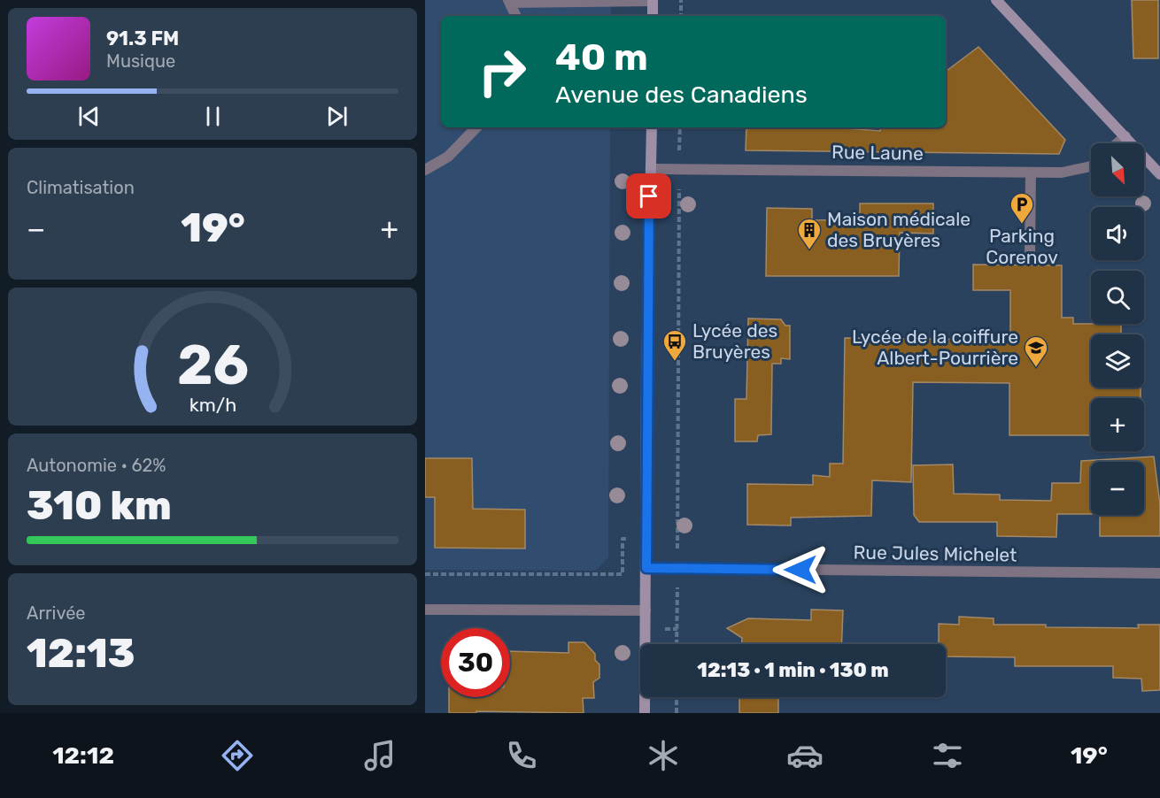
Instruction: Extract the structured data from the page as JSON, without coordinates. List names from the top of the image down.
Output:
{
  "streets": {
    "street": ["Rue Laune", "Rue Jules Michelet"]
  },
  "places": {
    "parking": ["Parking Corenov"],
    "building": ["Maison médicale des Bruyères"],
    "bus stop": ["Lycée des Bruyères"],
    "school or university": ["Lycée de la coiffure Albert-Pourrière"]
  },
  "north": "bottom right",
  "page": {
    "turn": ["40 m", "Avenue des Canadiens"],
    "song": ["91.3 FM", "Musique"],
    "map_buttons": ["+", "−"],
    "tile": [
      "Climatisation",
      ["Autonomie · 62%", "310 km"],
      ["Arrivée", "12:13"]
    ],
    "heat": ["−", "19°", "+"],
    "limit": "30",
    "trip": "12:13 · 1 min · 130 m",
    "tabs": ["12:12", "19°"],
    "gauge": ["26", "km/h"]
  }
}
